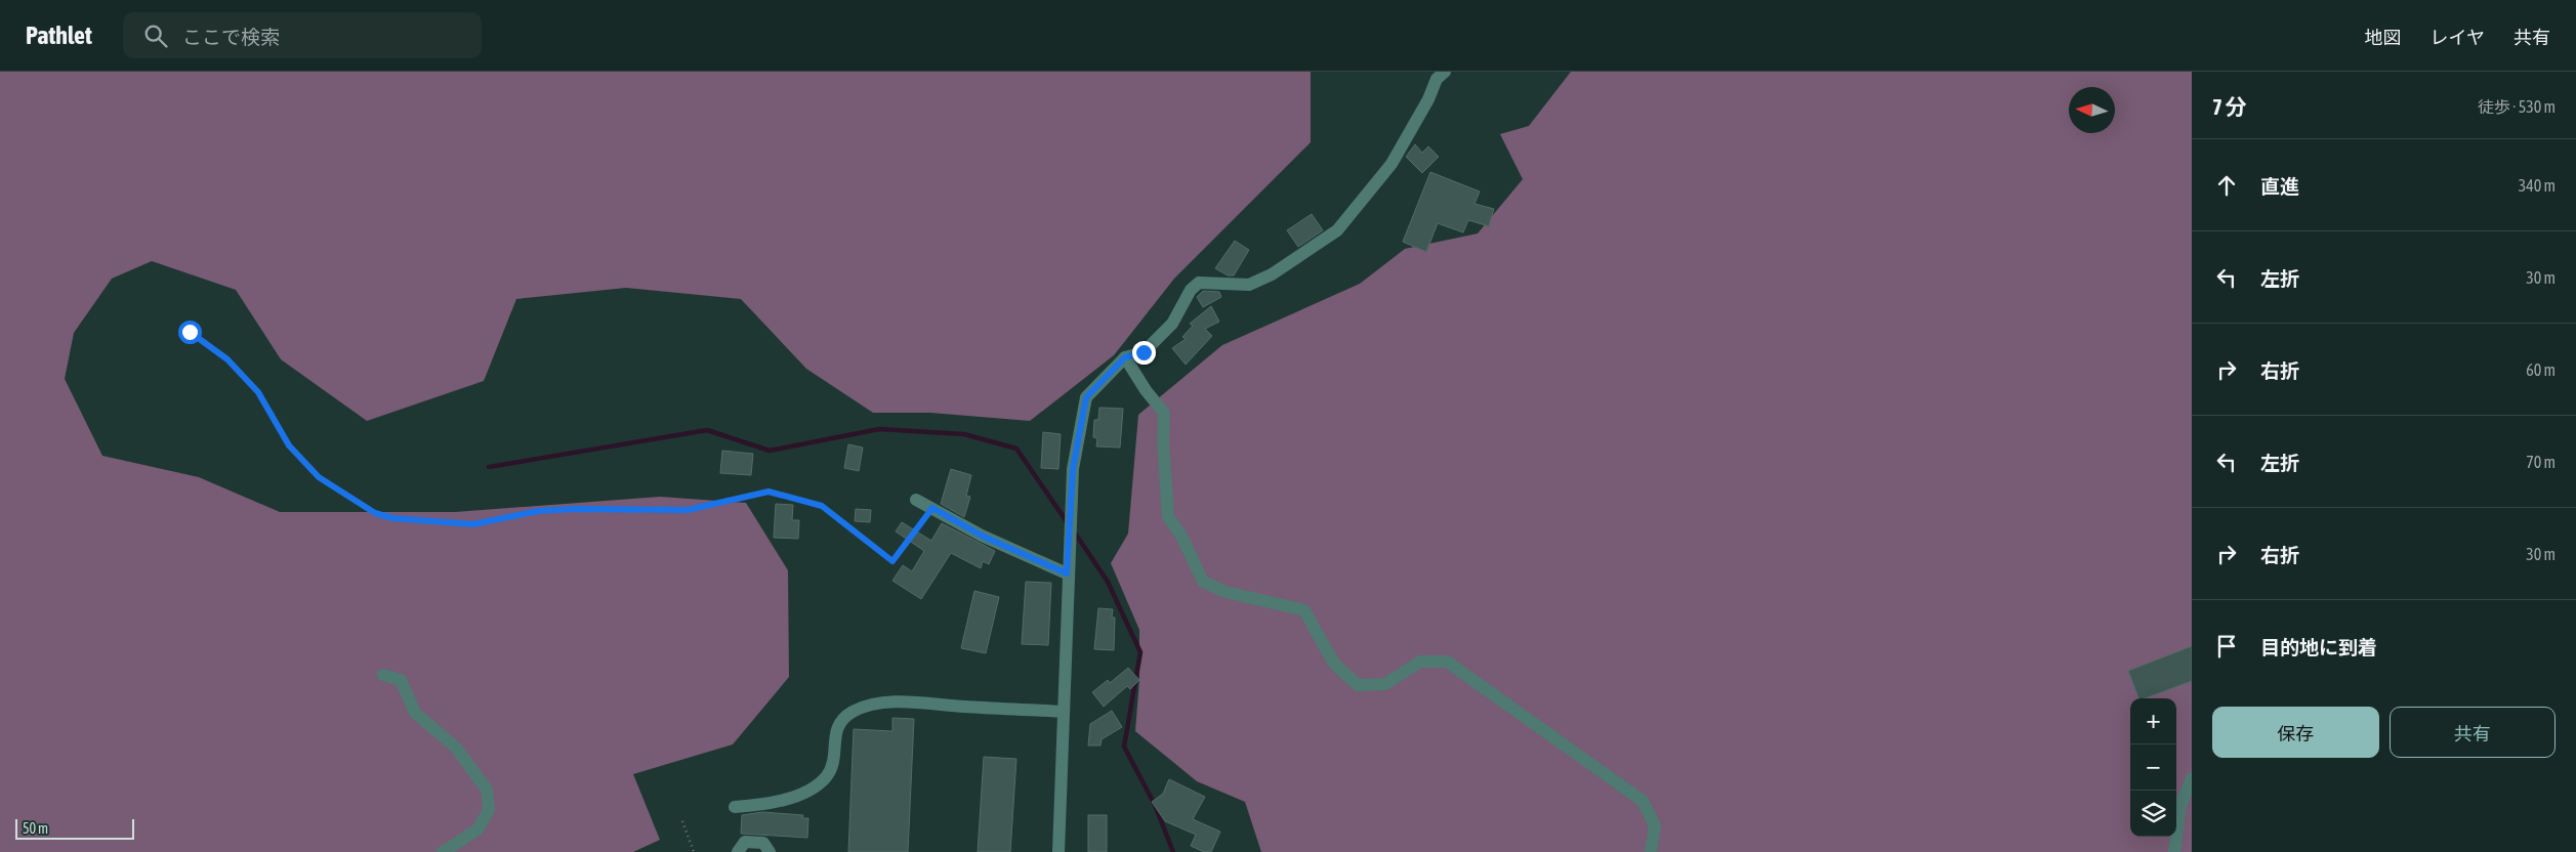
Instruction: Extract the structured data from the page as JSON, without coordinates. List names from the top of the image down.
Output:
{
  "scale_bar": "50 m",
  "north": "left",
  "page": {
    "header": "Pathlet",
    "search": "ここで検索",
    "nav": ["地図", "レイヤ", "共有"],
    "heading": ["7 分", "徒歩 · 530 m"],
    "list": [
      ["直進", "340 m"],
      ["左折", "30 m"],
      ["右折", "60 m"],
      ["左折", "70 m"],
      ["右折", "30 m"],
      "目的地に到着"
    ],
    "buttons": ["保存", "共有"],
    "map_buttons": ["+", "−"],
    "scale": "50 m"
  }
}
